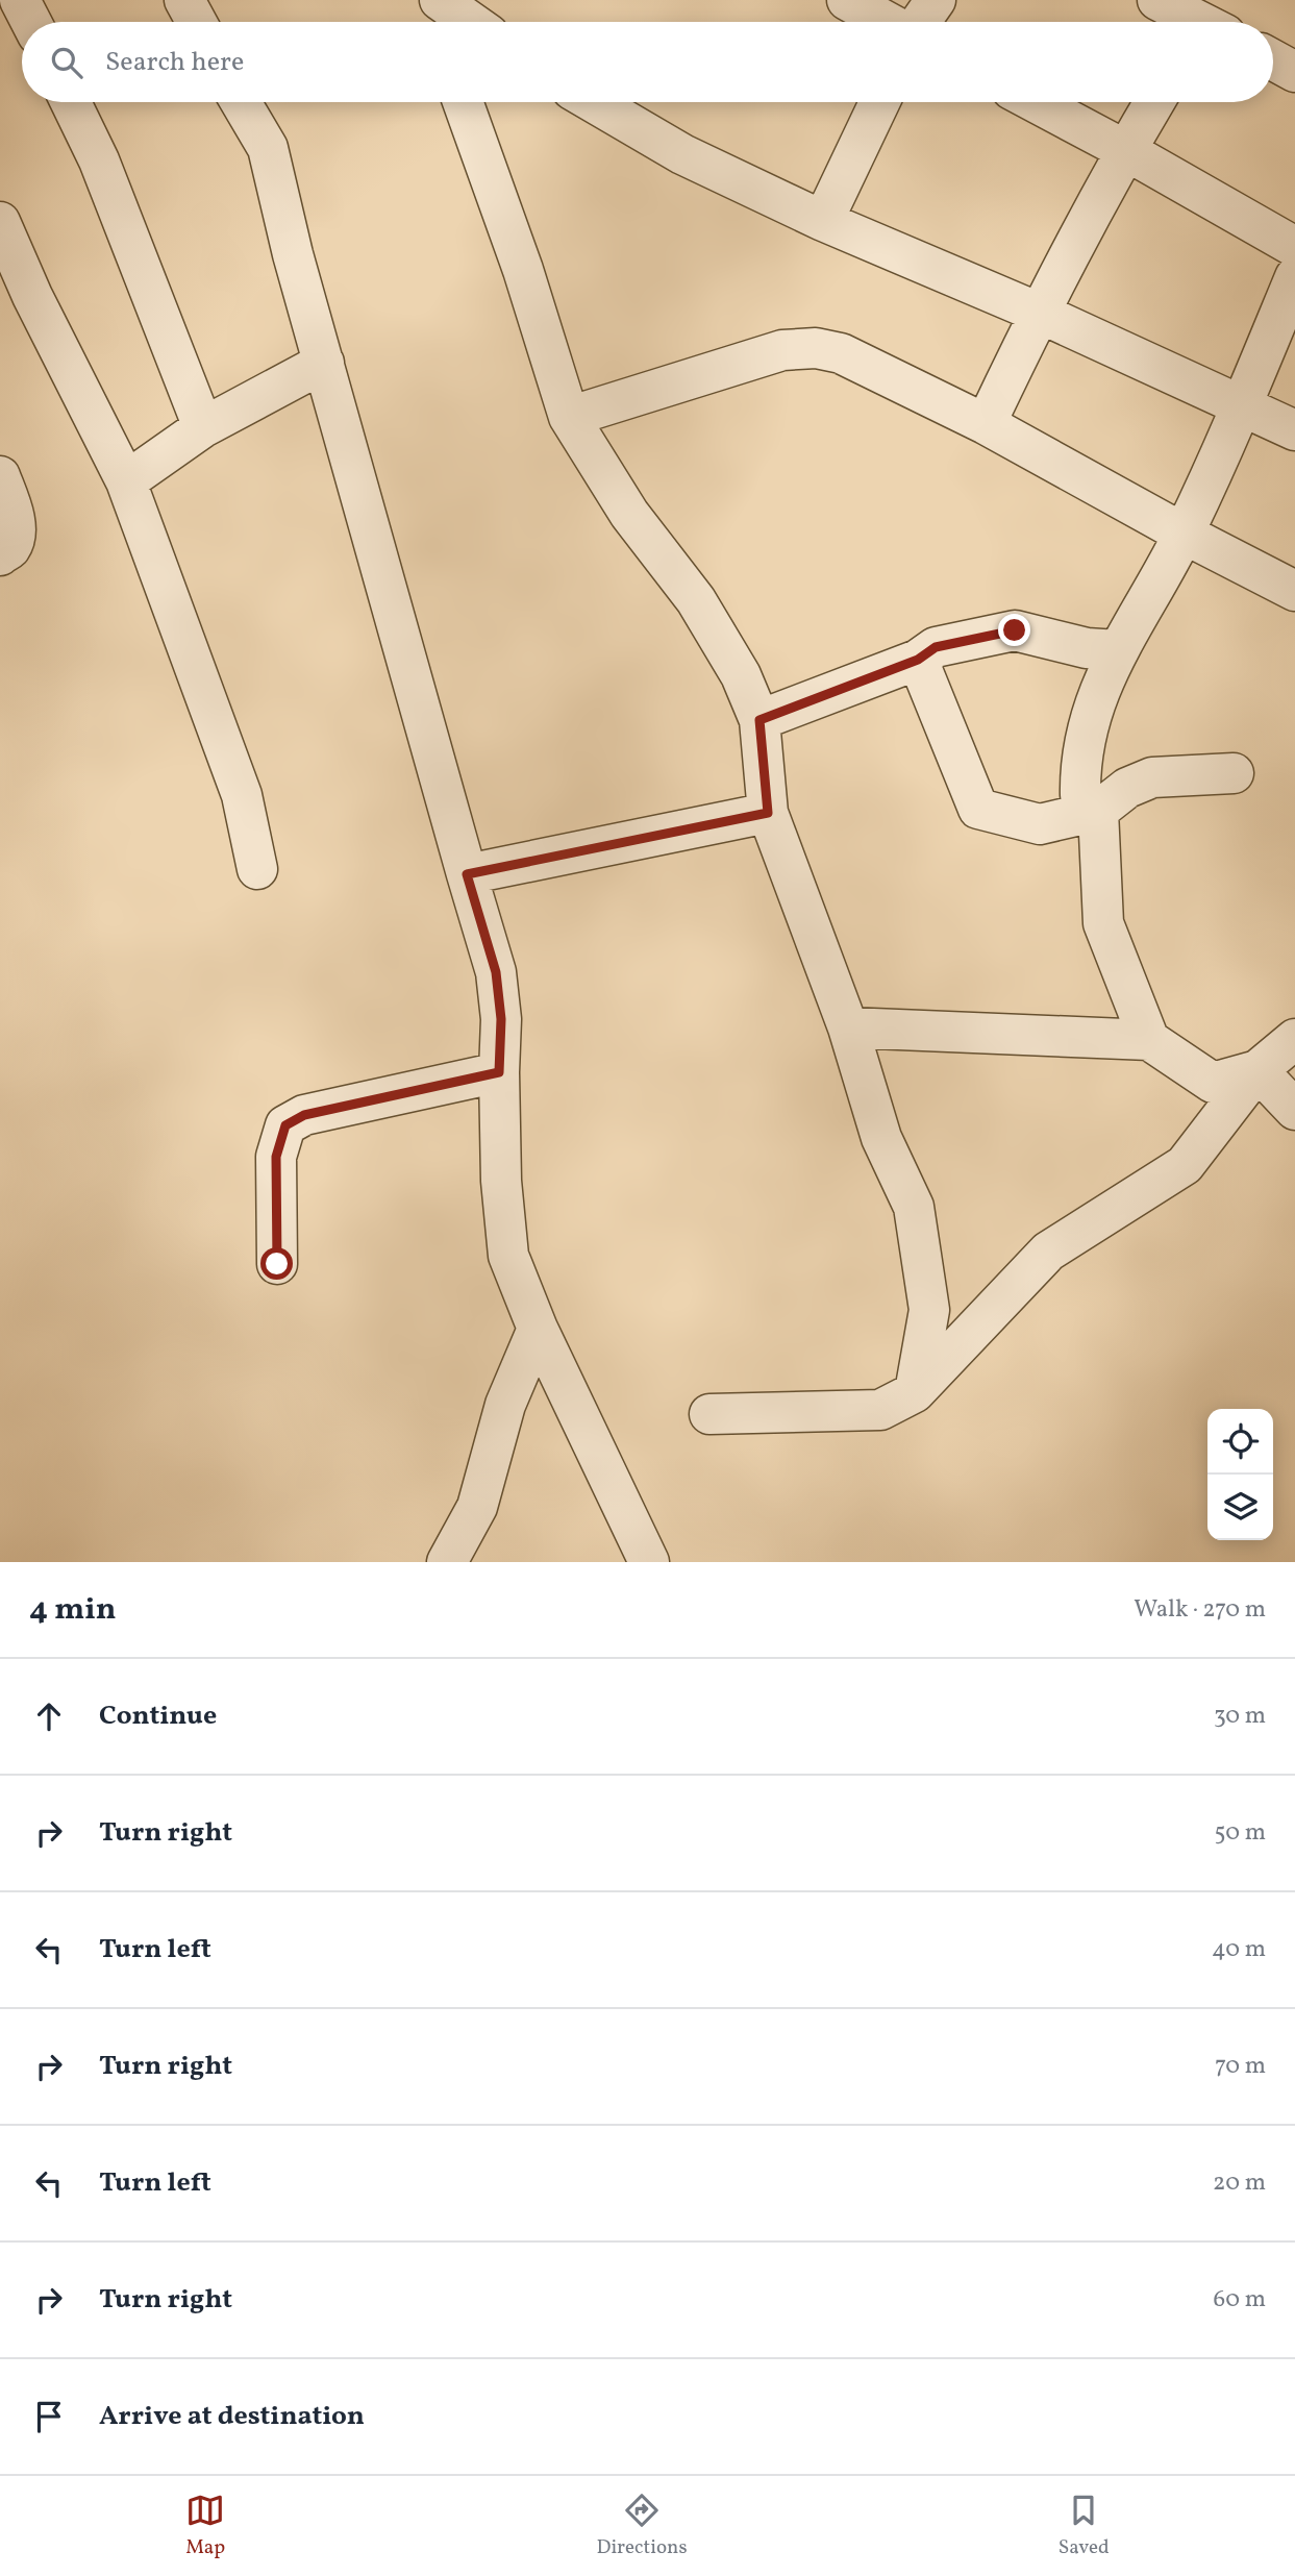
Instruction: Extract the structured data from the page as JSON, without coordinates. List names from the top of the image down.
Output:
{
  "page": {
    "search": "Search here",
    "heading": ["4 min", "Walk · 270 m"],
    "list": [
      ["Continue", "30 m"],
      ["Turn right", "50 m"],
      ["Turn left", "40 m"],
      ["Turn right", "70 m"],
      ["Turn left", "20 m"],
      ["Turn right", "60 m"],
      "Arrive at destination"
    ],
    "nav": ["Map", "Directions", "Saved"]
  }
}
